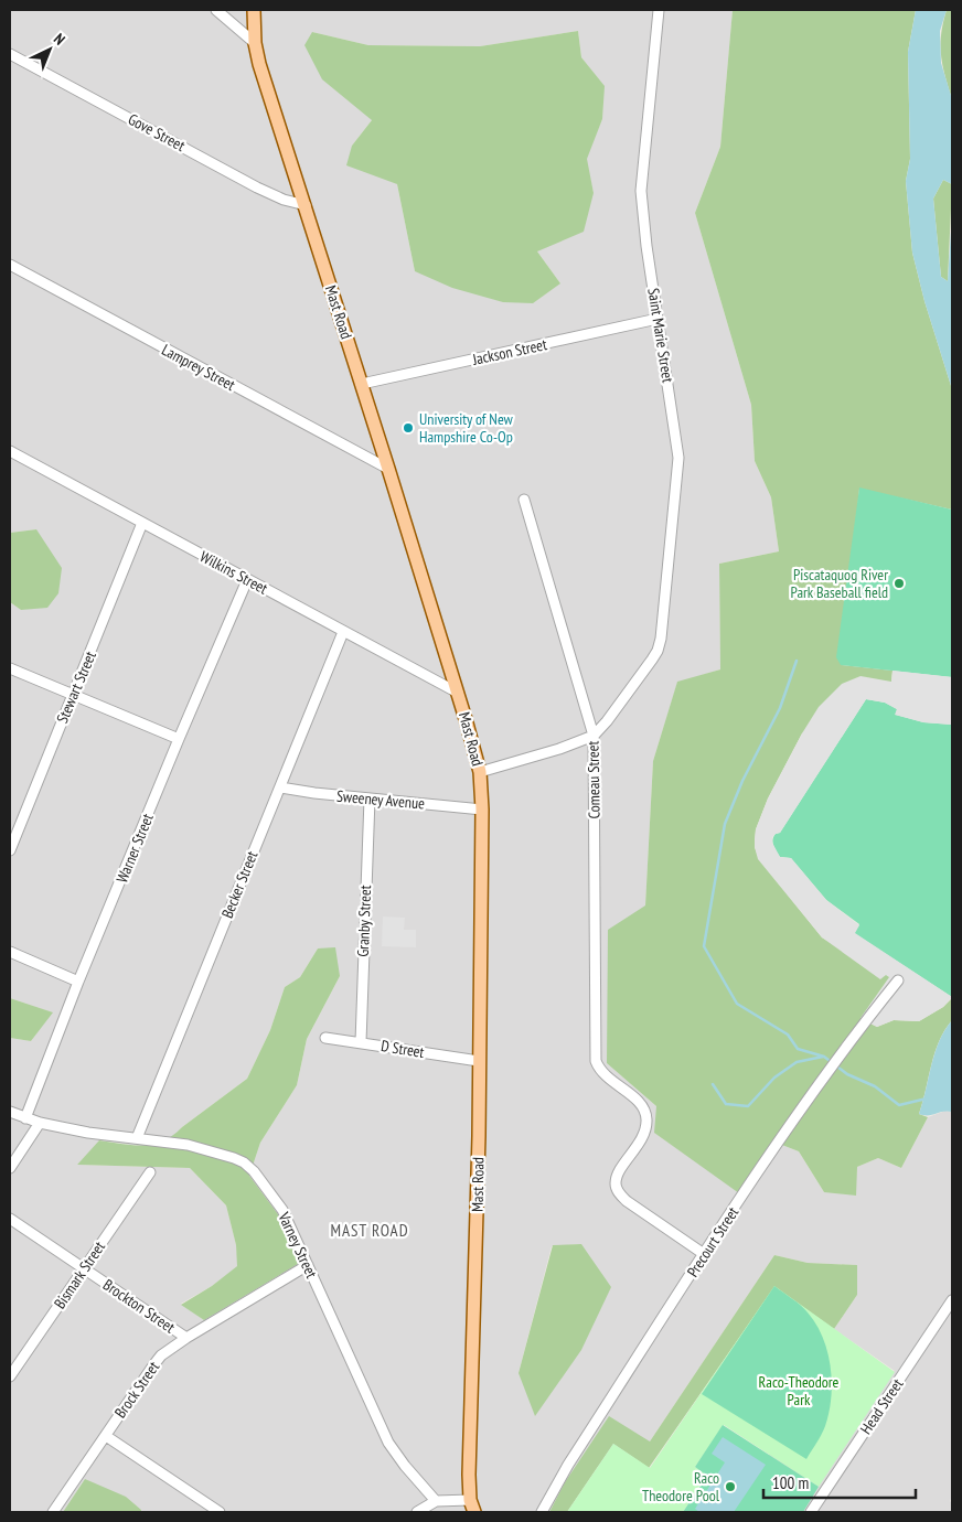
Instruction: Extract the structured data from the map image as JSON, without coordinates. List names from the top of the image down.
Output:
{
  "streets": {
    "main road": ["Mast Road"],
    "street": [
      "Gove Street",
      "Saint Marie Street",
      "Jackson Street",
      "Lamprey Street",
      "Wilkins Street",
      "Stewart Street",
      "Comeau Street",
      "Sweeney Avenue",
      "Warner Street",
      "Becker Street",
      "Granby Street",
      "D Street",
      "Precourt Street",
      "Varney Street",
      "Bismark Street",
      "Brockton Street",
      "Brock Street",
      "Head Street"
    ]
  },
  "crossings": [
    ["Gove Street", "Mast Road"],
    ["Mast Road", "Jackson Street"],
    ["Mast Road", "Lamprey Street"],
    ["Mast Road", "Wilkins Street"],
    ["Mast Road", "Sweeney Avenue"],
    ["Mast Road", "D Street"],
    ["Saint Marie Street", "Jackson Street"],
    ["Saint Marie Street", "Comeau Street"],
    ["Wilkins Street", "Stewart Street"],
    ["Wilkins Street", "Warner Street"],
    ["Wilkins Street", "Becker Street"],
    ["Comeau Street", "Precourt Street"],
    ["Sweeney Avenue", "Becker Street"],
    ["Sweeney Avenue", "Granby Street"],
    ["Warner Street", "Varney Street"],
    ["Becker Street", "Varney Street"],
    ["Granby Street", "D Street"],
    ["Varney Street", "Brock Street"],
    ["Bismark Street", "Brockton Street"],
    ["Brockton Street", "Brock Street"]
  ],
  "districts": ["MAST ROAD"],
  "parks": ["Raco-Theodore Park"],
  "places": ["University of New Hampshire Co-Op", "Piscataquog River Park Baseball field", "Raco Theodore Pool"],
  "scale_bar": "100 m",
  "north": "top right"
}
